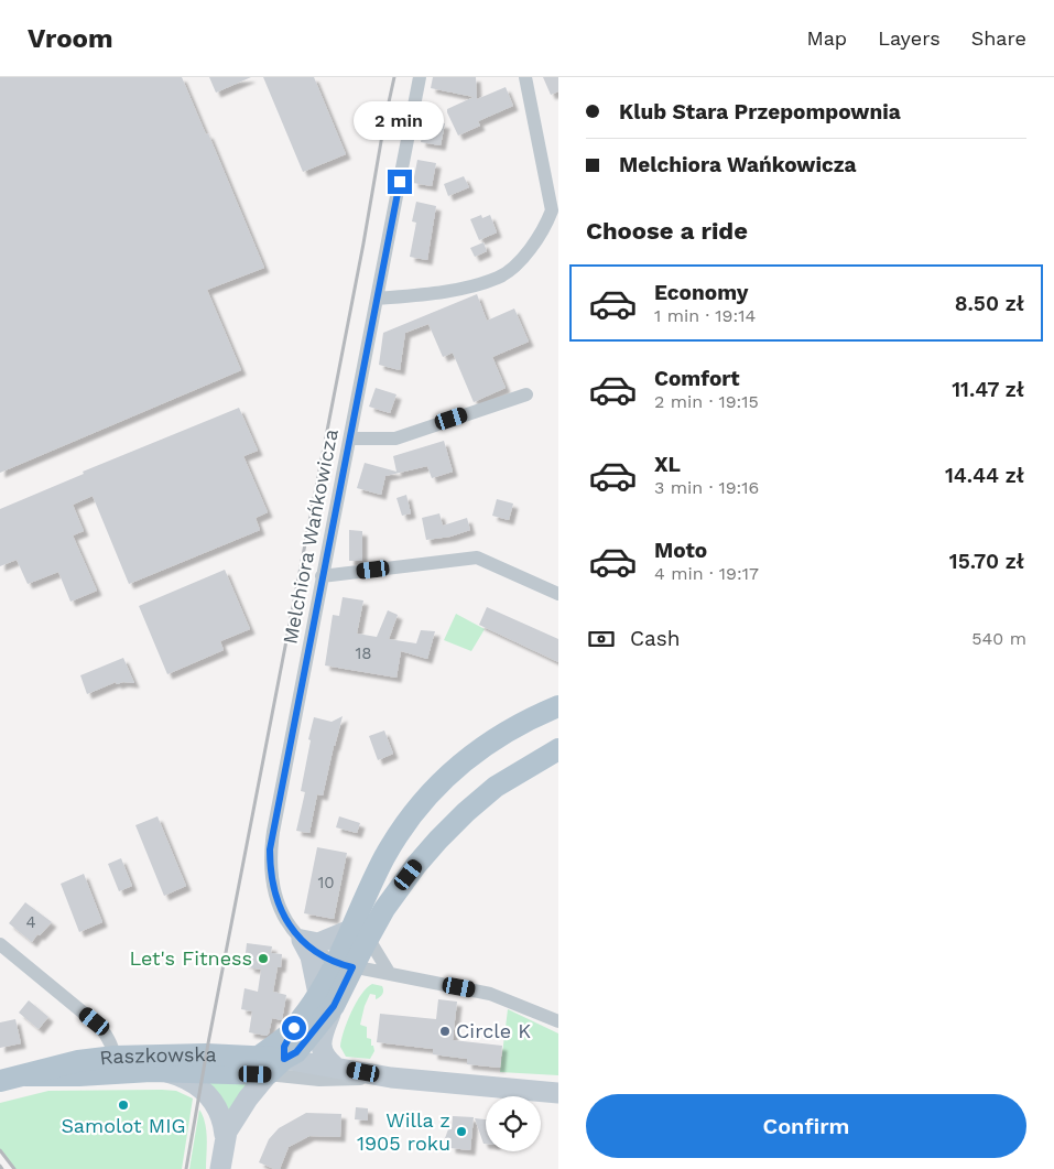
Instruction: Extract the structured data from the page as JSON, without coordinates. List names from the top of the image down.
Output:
{
  "streets": {
    "main road": ["Raszkowska"],
    "street": ["Melchiora Wańkowicza"]
  },
  "places": [
    "Let's Fitness",
    "Circle K",
    "Samolot MIG",
    "Willa z 1905 roku"
  ],
  "house_numbers": ["18", "10", "4"],
  "page": {
    "header": "Vroom",
    "nav": ["Map", "Layers", "Share"],
    "banner": ["Klub Stara Przepompownia", "Melchiora Wańkowicza"],
    "bubble": "2 min",
    "heading": "Choose a ride",
    "list": [
      {
        "name": "Economy",
        "note": "1 min · 19:14",
        "value": "8.50 zł"
      },
      {
        "name": "Comfort",
        "note": "2 min · 19:15",
        "value": "11.47 zł"
      },
      {
        "name": "XL",
        "note": "3 min · 19:16",
        "value": "14.44 zł"
      },
      {
        "name": "Moto",
        "note": "4 min · 19:17",
        "value": "15.70 zł"
      }
    ],
    "pay": ["Cash", "540 m"],
    "buttons": "Confirm"
  }
}
